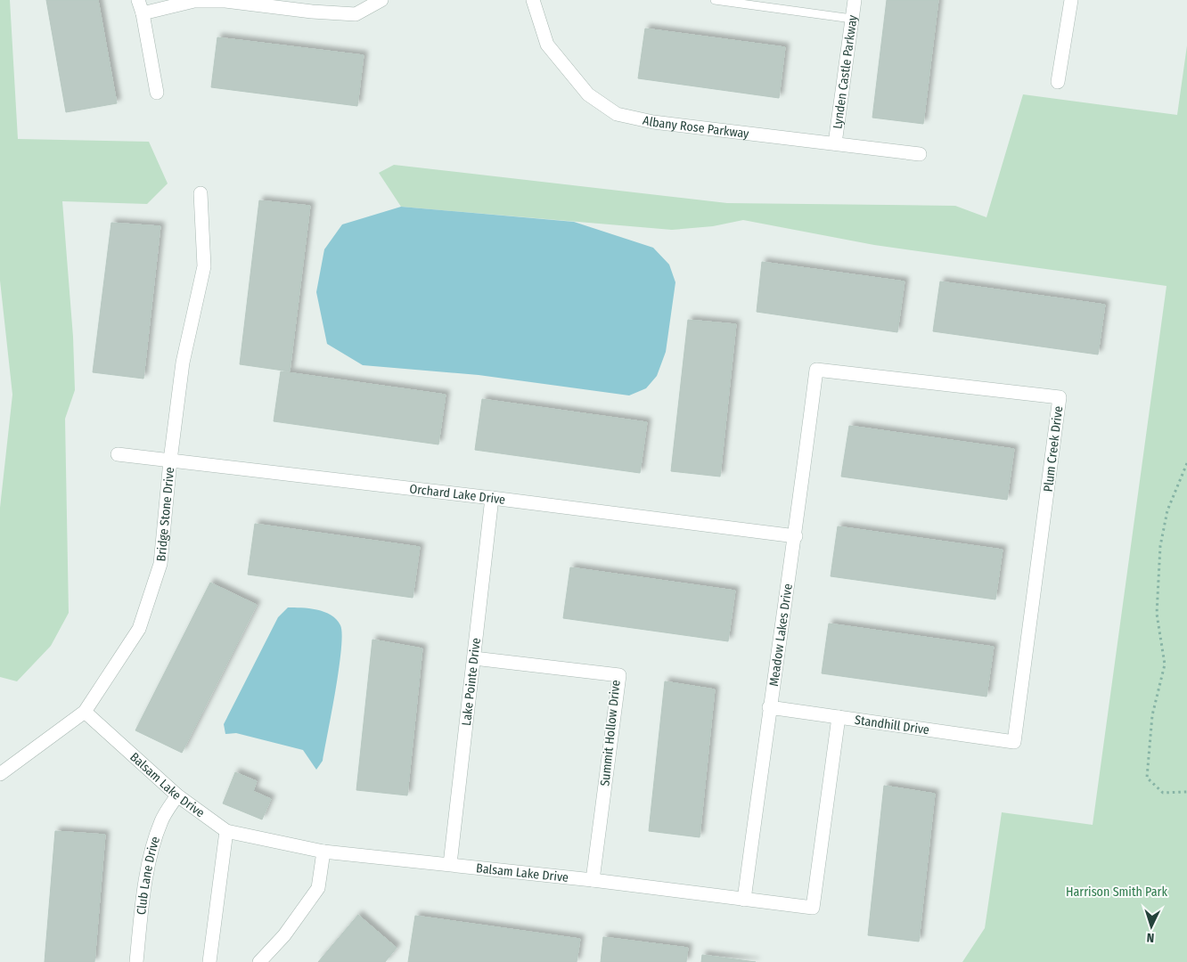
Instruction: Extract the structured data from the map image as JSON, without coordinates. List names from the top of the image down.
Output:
{
  "streets": {
    "street": [
      "Lynden Castle Parkway",
      "Albany Rose Parkway",
      "Plum Creek Drive",
      "Orchard Lake Drive",
      "Bridge Stone Drive",
      "Meadow Lakes Drive",
      "Lake Pointe Drive",
      "Standhill Drive",
      "Summit Hollow Drive",
      "Balsam Lake Drive",
      "Club Lane Drive"
    ]
  },
  "crossings": [
    ["Lynden Castle Parkway", "Albany Rose Parkway"],
    ["Plum Creek Drive", "Meadow Lakes Drive"],
    ["Plum Creek Drive", "Standhill Drive"],
    ["Orchard Lake Drive", "Bridge Stone Drive"],
    ["Orchard Lake Drive", "Meadow Lakes Drive"],
    ["Orchard Lake Drive", "Lake Pointe Drive"],
    ["Bridge Stone Drive", "Balsam Lake Drive"],
    ["Meadow Lakes Drive", "Standhill Drive"],
    ["Meadow Lakes Drive", "Balsam Lake Drive"],
    ["Lake Pointe Drive", "Summit Hollow Drive"],
    ["Lake Pointe Drive", "Balsam Lake Drive"],
    ["Standhill Drive", "Balsam Lake Drive"],
    ["Summit Hollow Drive", "Balsam Lake Drive"],
    ["Balsam Lake Drive", "Club Lane Drive"]
  ],
  "parks": ["Harrison Smith Park"],
  "north": "bottom"
}
